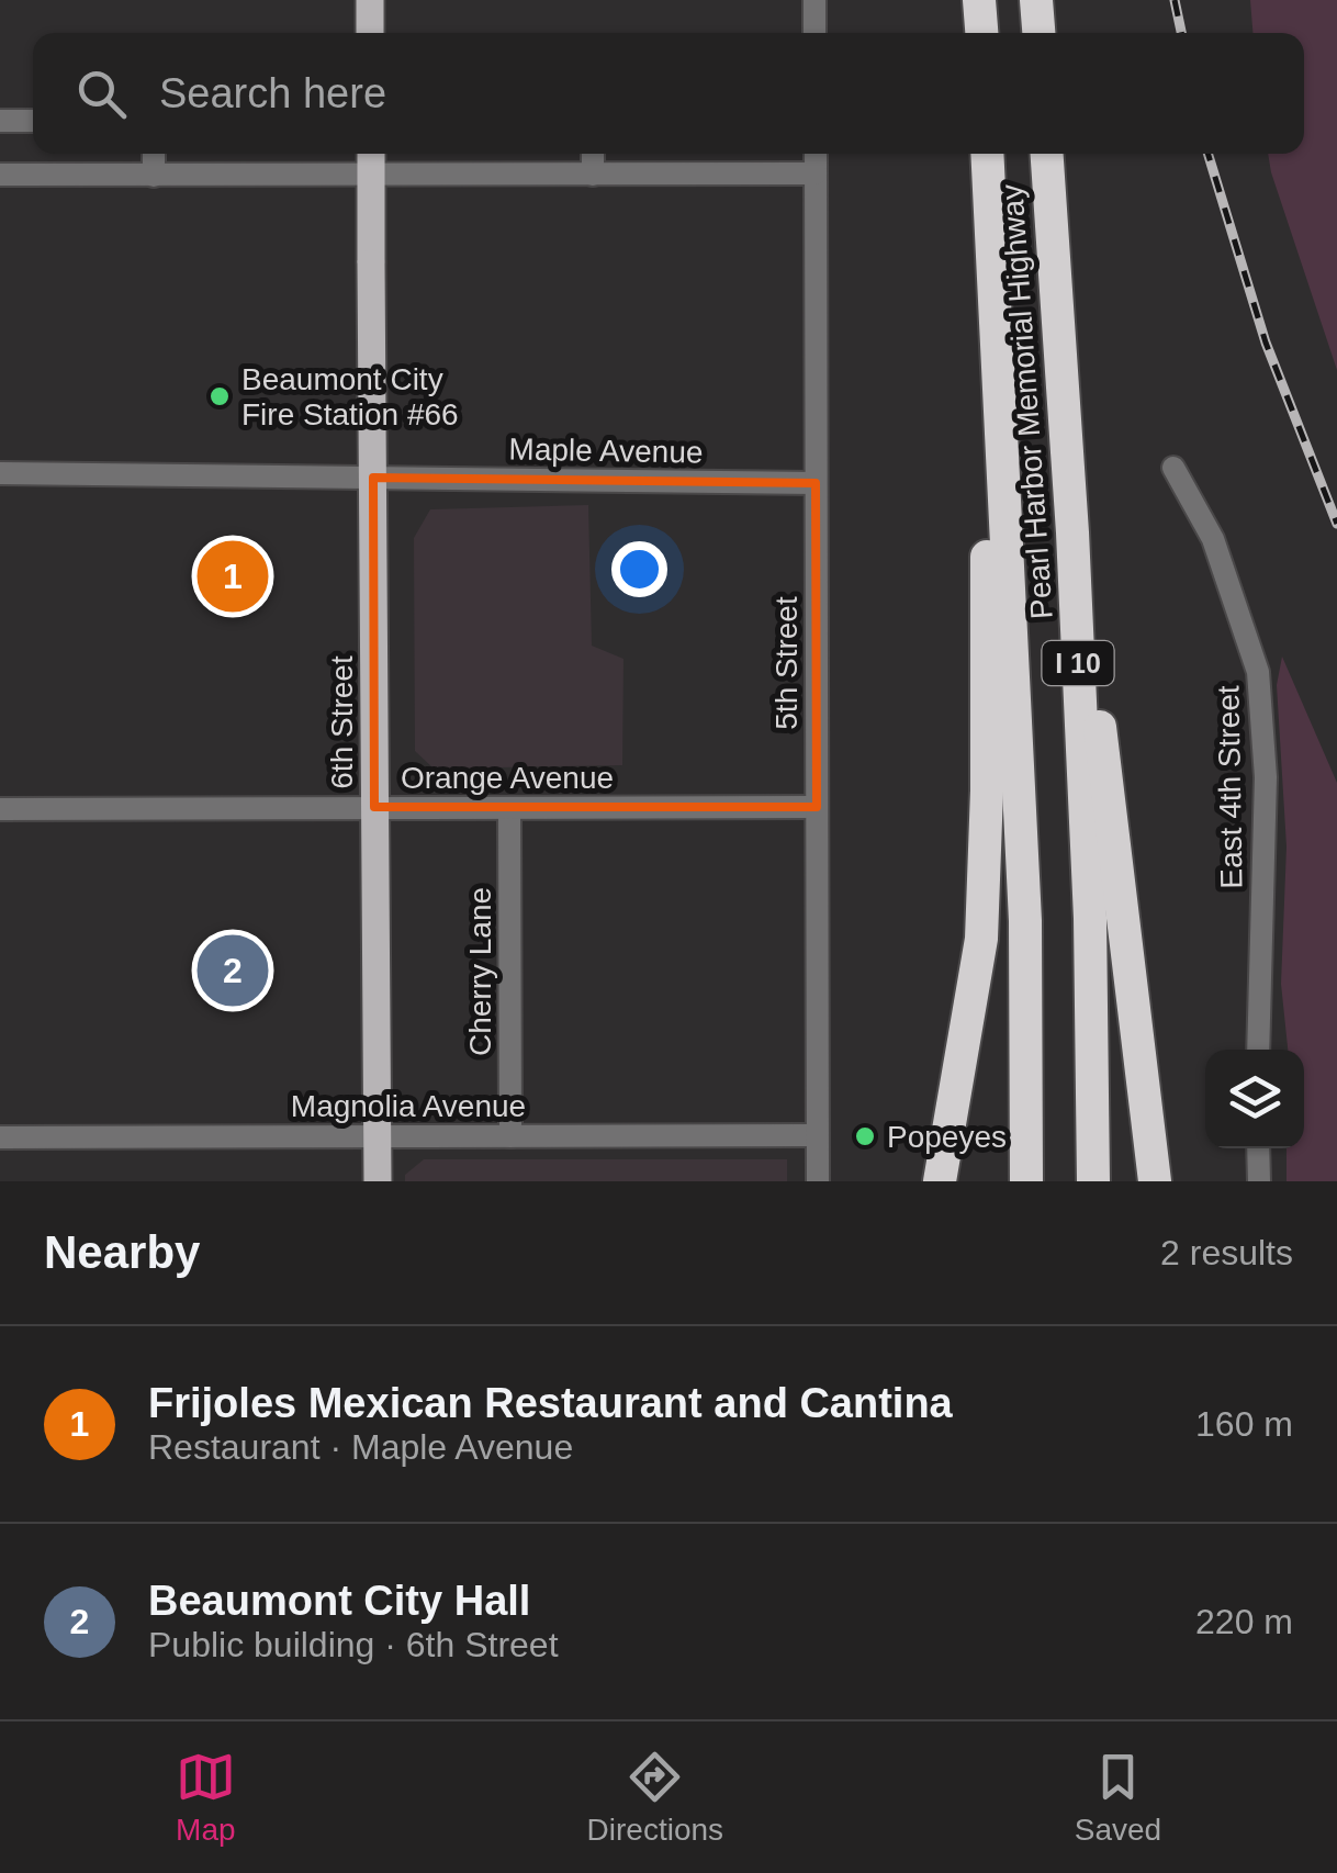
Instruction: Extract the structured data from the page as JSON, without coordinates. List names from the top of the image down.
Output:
{
  "streets": {
    "highway": ["Pearl Harbor Memorial Highway", "I 10"],
    "main road": ["6th Street"],
    "street": [
      "Maple Avenue",
      "5th Street",
      "Orange Avenue",
      "East 4th Street",
      "Cherry Lane",
      "Magnolia Avenue"
    ]
  },
  "crossings": [
    ["Maple Avenue", "5th Street"],
    ["Maple Avenue", "6th Street"],
    ["5th Street", "Orange Avenue"],
    ["5th Street", "Magnolia Avenue"],
    ["6th Street", "Orange Avenue"],
    ["6th Street", "Magnolia Avenue"],
    ["Orange Avenue", "Cherry Lane"],
    ["Cherry Lane", "Magnolia Avenue"]
  ],
  "places": ["Beaumont City Fire Station #66", "Popeyes"],
  "page": {
    "search": "Search here",
    "pins": ["1", "2"],
    "heading": ["Nearby", "2 results"],
    "list": [
      {
        "mark": "1",
        "name": "Frijoles Mexican Restaurant and Cantina",
        "note": "Restaurant · Maple Avenue",
        "value": "160 m"
      },
      {
        "mark": "2",
        "name": "Beaumont City Hall",
        "note": "Public building · 6th Street",
        "value": "220 m"
      }
    ],
    "nav": ["Map", "Directions", "Saved"]
  }
}
